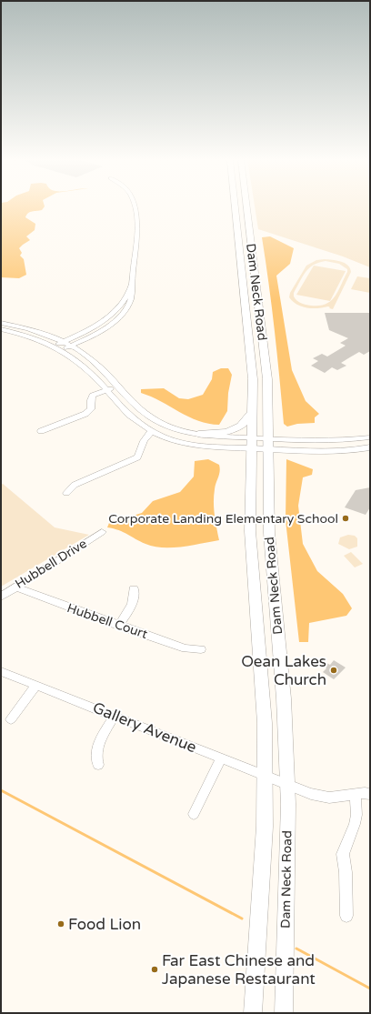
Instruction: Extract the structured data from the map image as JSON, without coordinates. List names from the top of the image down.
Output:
{
  "streets": {
    "main road": ["Dam Neck Road"],
    "street": ["Hubbell Drive", "Hubbell Court", "Gallery Avenue"]
  },
  "crossings": [
    ["Dam Neck Road", "Gallery Avenue"],
    ["Hubbell Drive", "Hubbell Court"]
  ],
  "places": [
    "Corporate Landing Elementary School",
    "Oean Lakes Church",
    "Food Lion",
    "Far East Chinese and Japanese Restaurant"
  ]
}
